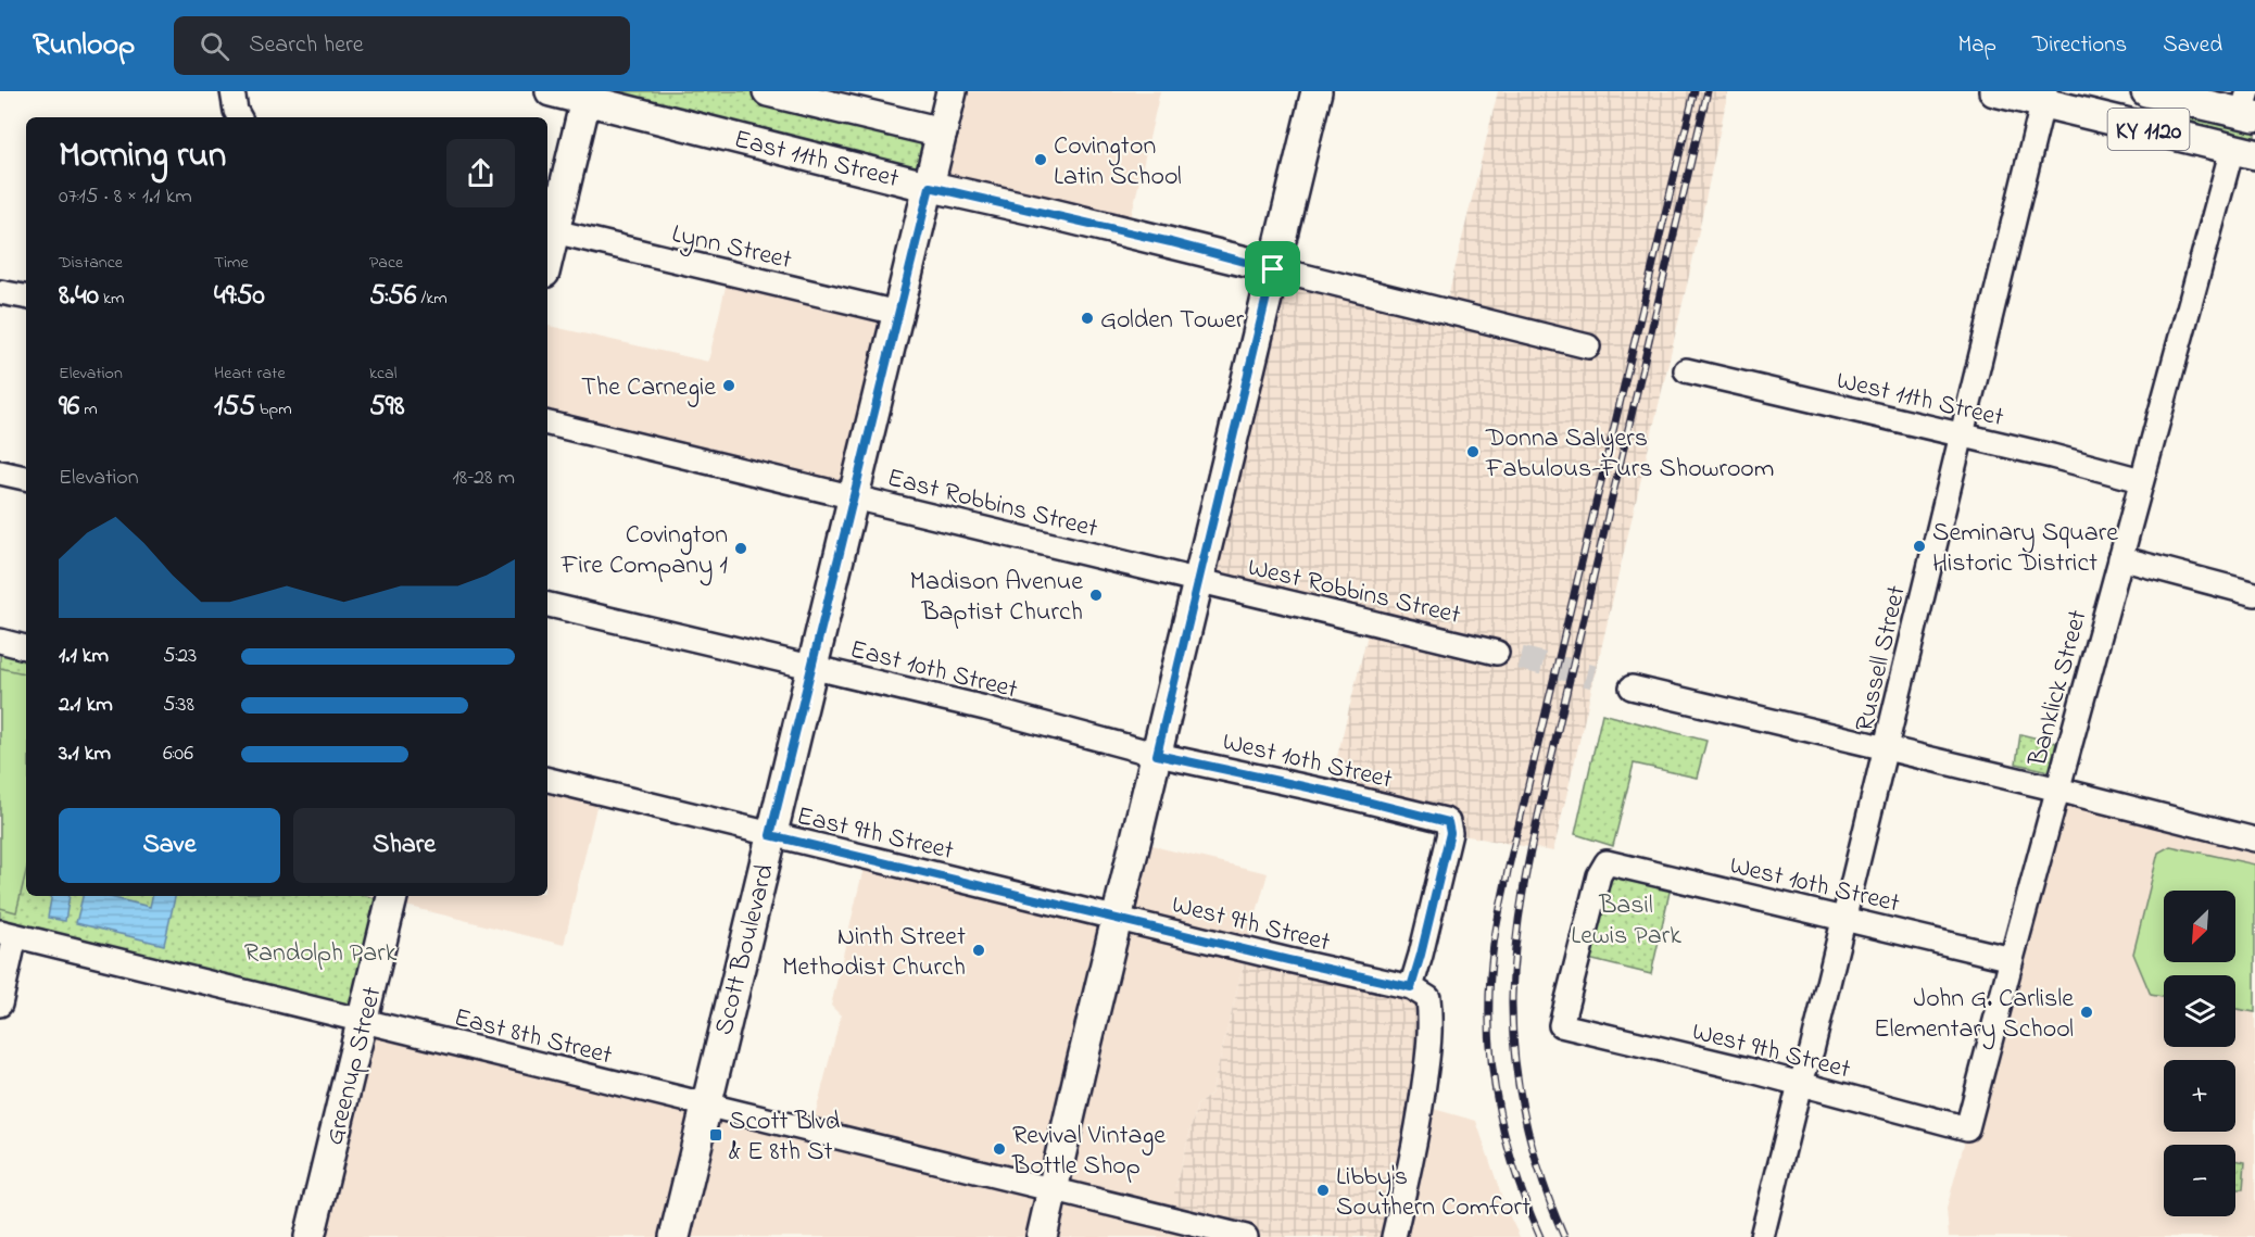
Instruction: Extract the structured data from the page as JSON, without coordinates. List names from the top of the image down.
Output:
{
  "streets": {
    "main road": [
      "KY 1120",
      "East 11th Street",
      "Scott Boulevard",
      "Greenup Street"
    ],
    "street": [
      "Lynn Street",
      "West 11th Street",
      "East Robbins Street",
      "West Robbins Street",
      "Russell Street",
      "East 10th Street",
      "Banklick Street",
      "West 10th Street",
      "East 9th Street",
      "West 9th Street",
      "East 8th Street"
    ]
  },
  "crossings": [
    ["KY 1120", "Russell Street"],
    ["KY 1120", "Banklick Street"],
    ["East 11th Street", "Scott Boulevard"],
    ["Lynn Street", "Scott Boulevard"],
    ["West 11th Street", "Russell Street"],
    ["West 11th Street", "Banklick Street"],
    ["East Robbins Street", "West Robbins Street"],
    ["East Robbins Street", "Scott Boulevard"],
    ["Russell Street", "West 10th Street"],
    ["Russell Street", "West 9th Street"],
    ["East 10th Street", "West 10th Street"],
    ["East 10th Street", "Scott Boulevard"],
    ["Banklick Street", "West 10th Street"],
    ["Banklick Street", "West 9th Street"],
    ["West 10th Street", "West 9th Street"],
    ["East 9th Street", "West 9th Street"],
    ["East 9th Street", "Scott Boulevard"],
    ["Scott Boulevard", "East 8th Street"],
    ["East 8th Street", "Greenup Street"]
  ],
  "parks": ["Basil Lewis Park", "Randolph Park"],
  "places": {
    "other": [
      "Covington Latin School",
      "Golden Tower",
      "The Carnegie",
      "Donna Salyers Fabulous-Furs Showroom",
      "Seminary Square Historic District",
      "Covington Fire Company 1",
      "Madison Avenue Baptist Church",
      "Ninth Street Methodist Church",
      "John G. Carlisle Elementary School",
      "Revival Vintage Bottle Shop",
      "Libby's Southern Comfort"
    ],
    "transit": ["Scott Blvd & E 8th St"]
  },
  "north": "bottom left",
  "page": {
    "header": "Runloop",
    "search": "Search here",
    "nav": ["Map", "Directions", "Saved"],
    "heading": ["Morning run", "07:15 · 8 × 1.1 km"],
    "stats": [
      ["Distance", "8.40 km"],
      ["Time", "49:50"],
      ["Pace", "5:56 /km"],
      ["Elevation", "96 m"],
      ["Heart rate", "155 bpm"],
      ["kcal", "598"]
    ],
    "chart": ["Elevation", "18–28 m"],
    "list": [
      {
        "name": "1.1 km",
        "note": "5:23"
      },
      {
        "name": "2.1 km",
        "note": "5:38"
      },
      {
        "name": "3.1 km",
        "note": "6:06"
      }
    ],
    "buttons": ["Save", "Share"],
    "map_buttons": ["+", "−"]
  }
}
